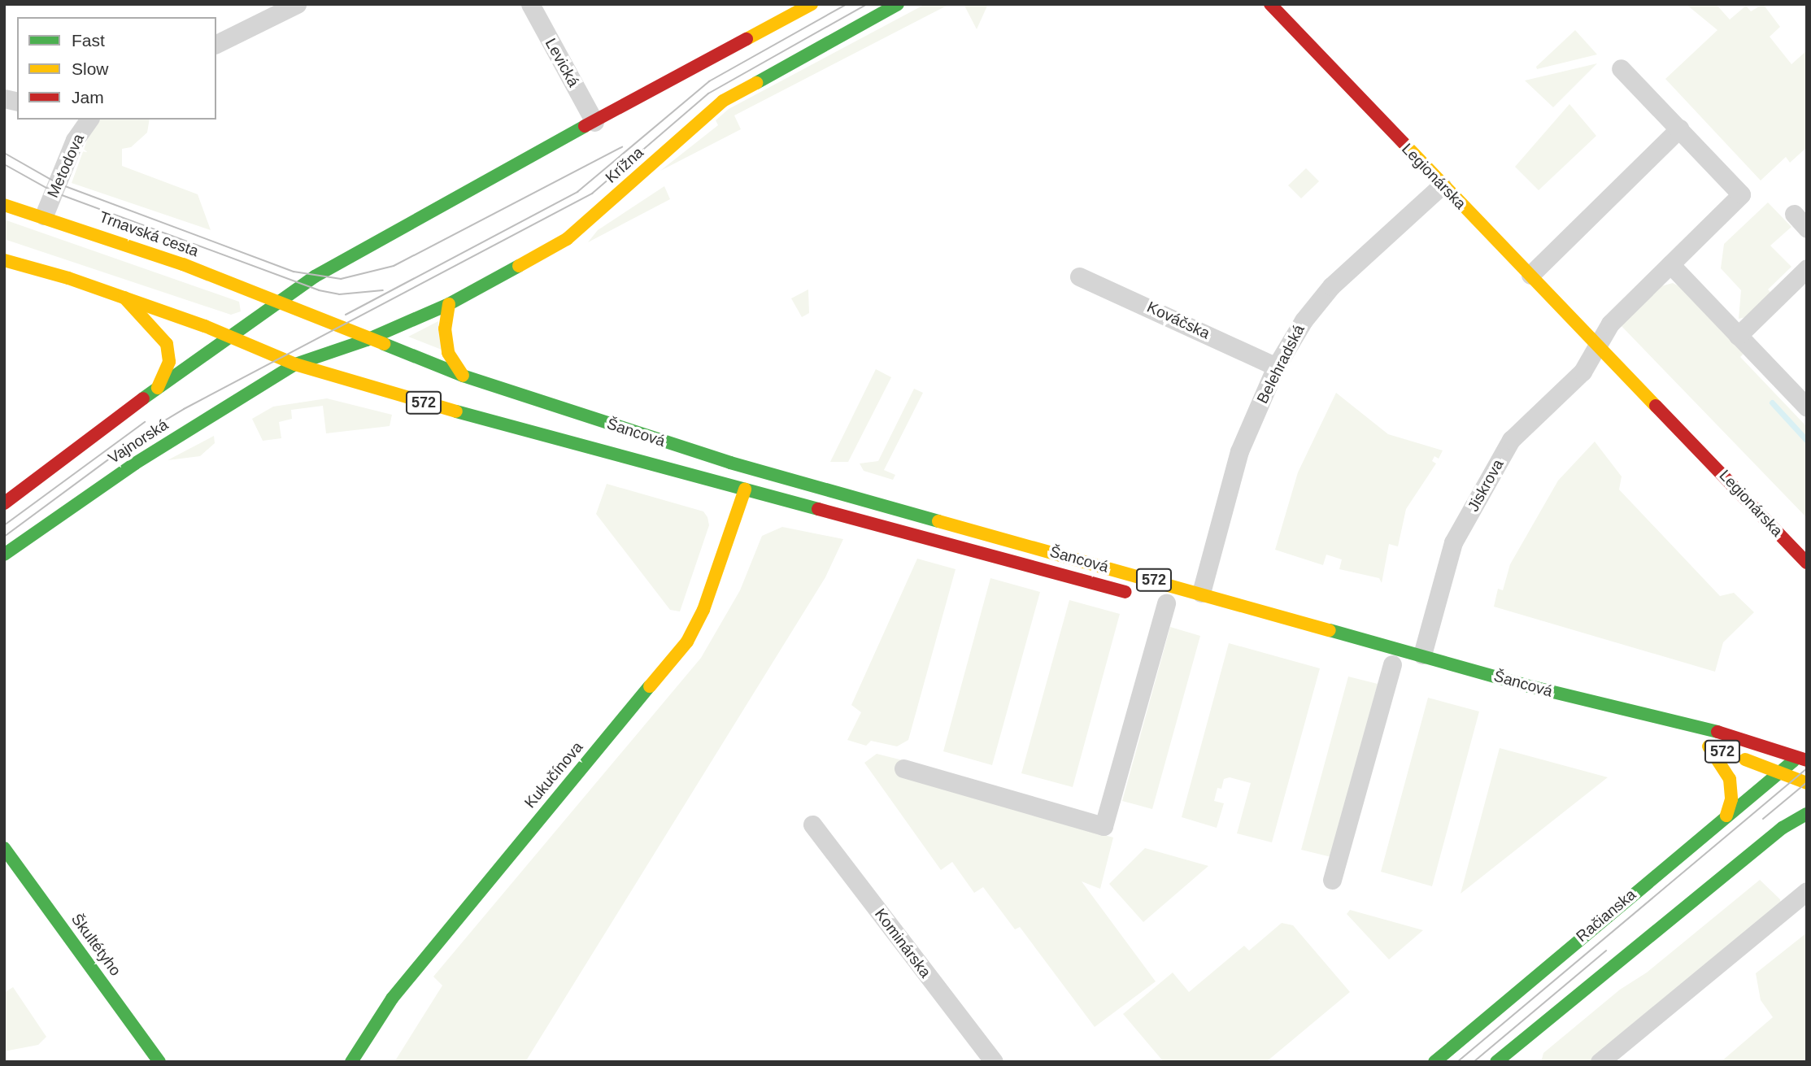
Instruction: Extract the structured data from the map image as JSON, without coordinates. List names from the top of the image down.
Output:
{
  "streets": {
    "main road": [
      "Krížna",
      "Legionárska",
      "Trnavská cesta",
      "572",
      "Šancová",
      "Vajnorská",
      "Kukučínova",
      "Račianska",
      "Škultétyho"
    ],
    "street": [
      "Levická",
      "Metodova",
      "Kováčska",
      "Belehradská",
      "Jiskrova",
      "Kominárska"
    ]
  },
  "crossings": [
    ["Krížna", "572"],
    ["Krížna", "Šancová"],
    ["Krížna", "Vajnorská"],
    ["Metodova", "Trnavská cesta"],
    ["Legionárska", "Belehradská"],
    ["Legionárska", "Jiskrova"],
    ["Trnavská cesta", "572"],
    ["Trnavská cesta", "Vajnorská"],
    ["Kováčska", "Belehradská"],
    ["Belehradská", "Šancová"],
    ["572", "Šancová"],
    ["572", "Vajnorská"],
    ["572", "Račianska"],
    ["Šancová", "Vajnorská"],
    ["Šancová", "Jiskrova"],
    ["Šancová", "Kukučínova"],
    ["Šancová", "Račianska"]
  ],
  "legend": ["Fast", "Slow", "Jam"]
}
